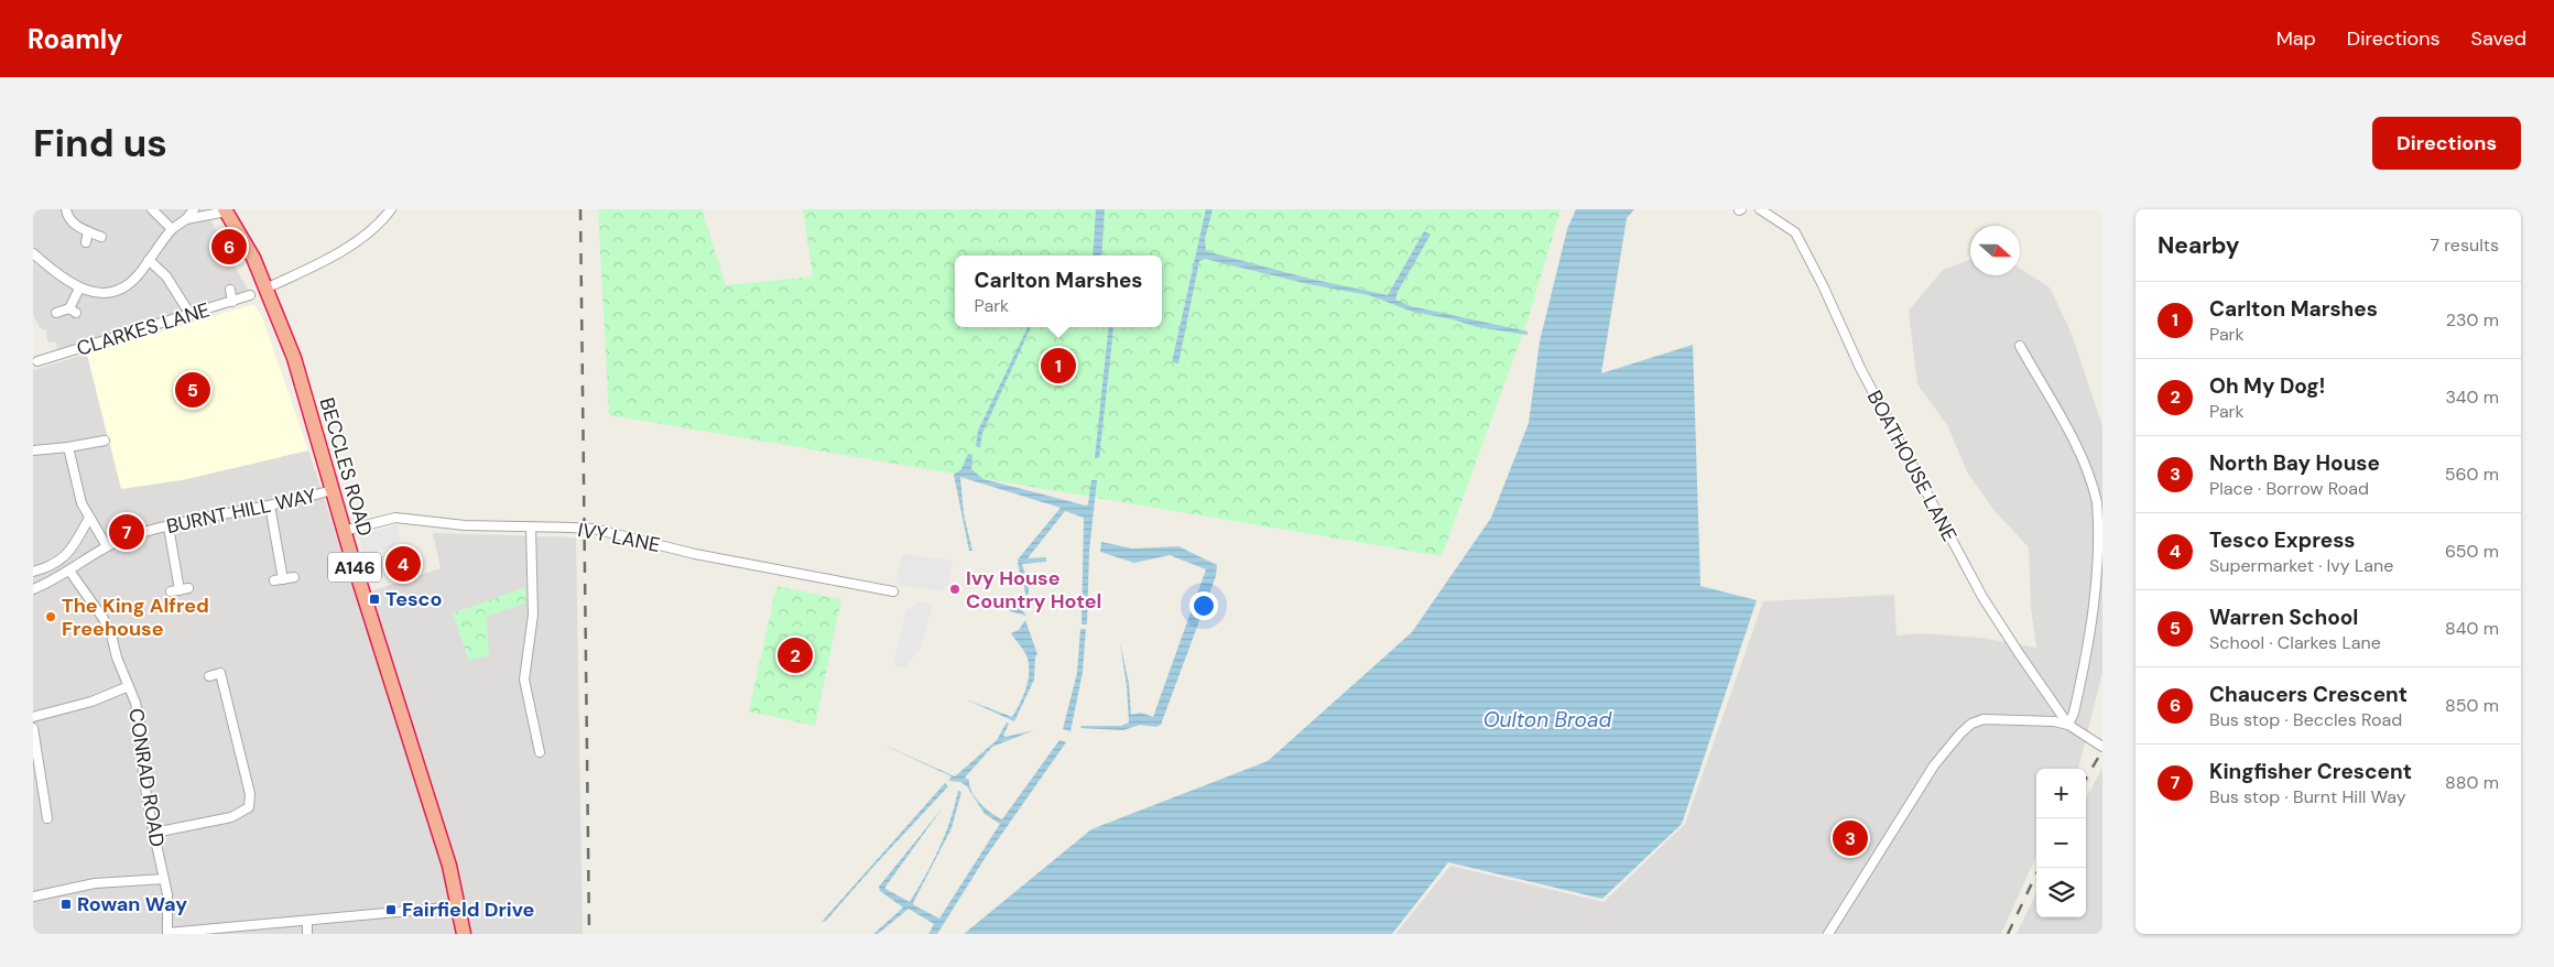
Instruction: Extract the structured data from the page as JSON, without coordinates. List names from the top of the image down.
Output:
{
  "streets": {
    "highway": ["BECCLES ROAD", "A146"],
    "street": [
      "CLARKES LANE",
      "BOATHOUSE LANE",
      "BURNT HILL WAY",
      "IVY LANE",
      "CONRAD ROAD"
    ]
  },
  "crossings": [
    ["BECCLES ROAD", "BURNT HILL WAY"],
    ["BECCLES ROAD", "IVY LANE"],
    ["BURNT HILL WAY", "CONRAD ROAD"]
  ],
  "water": ["Oulton Broad"],
  "places": {
    "other": ["Ivy House Country Hotel", "The King Alfred Freehouse"],
    "transit": ["Tesco", "Rowan Way", "Fairfield Drive"]
  },
  "north": "right",
  "page": {
    "header": "Roamly",
    "nav": ["Map", "Directions", "Saved"],
    "buttons": "Directions",
    "title": "Find us",
    "heading": ["Nearby", "7 results"],
    "pins": [
      "6",
      "1",
      "5",
      "7",
      "4",
      "2",
      "3"
    ],
    "popup": ["Carlton Marshes", "Park"],
    "list": [
      {
        "mark": "1",
        "name": "Carlton Marshes",
        "note": "Park",
        "value": "230 m"
      },
      {
        "mark": "2",
        "name": "Oh My Dog!",
        "note": "Park",
        "value": "340 m"
      },
      {
        "mark": "3",
        "name": "North Bay House",
        "note": "Place · Borrow Road",
        "value": "560 m"
      },
      {
        "mark": "4",
        "name": "Tesco Express",
        "note": "Supermarket · Ivy Lane",
        "value": "650 m"
      },
      {
        "mark": "5",
        "name": "Warren School",
        "note": "School · Clarkes Lane",
        "value": "840 m"
      },
      {
        "mark": "6",
        "name": "Chaucers Crescent",
        "note": "Bus stop · Beccles Road",
        "value": "850 m"
      },
      {
        "mark": "7",
        "name": "Kingfisher Crescent",
        "note": "Bus stop · Burnt Hill Way",
        "value": "880 m"
      }
    ],
    "map_buttons": ["+", "−"]
  }
}
